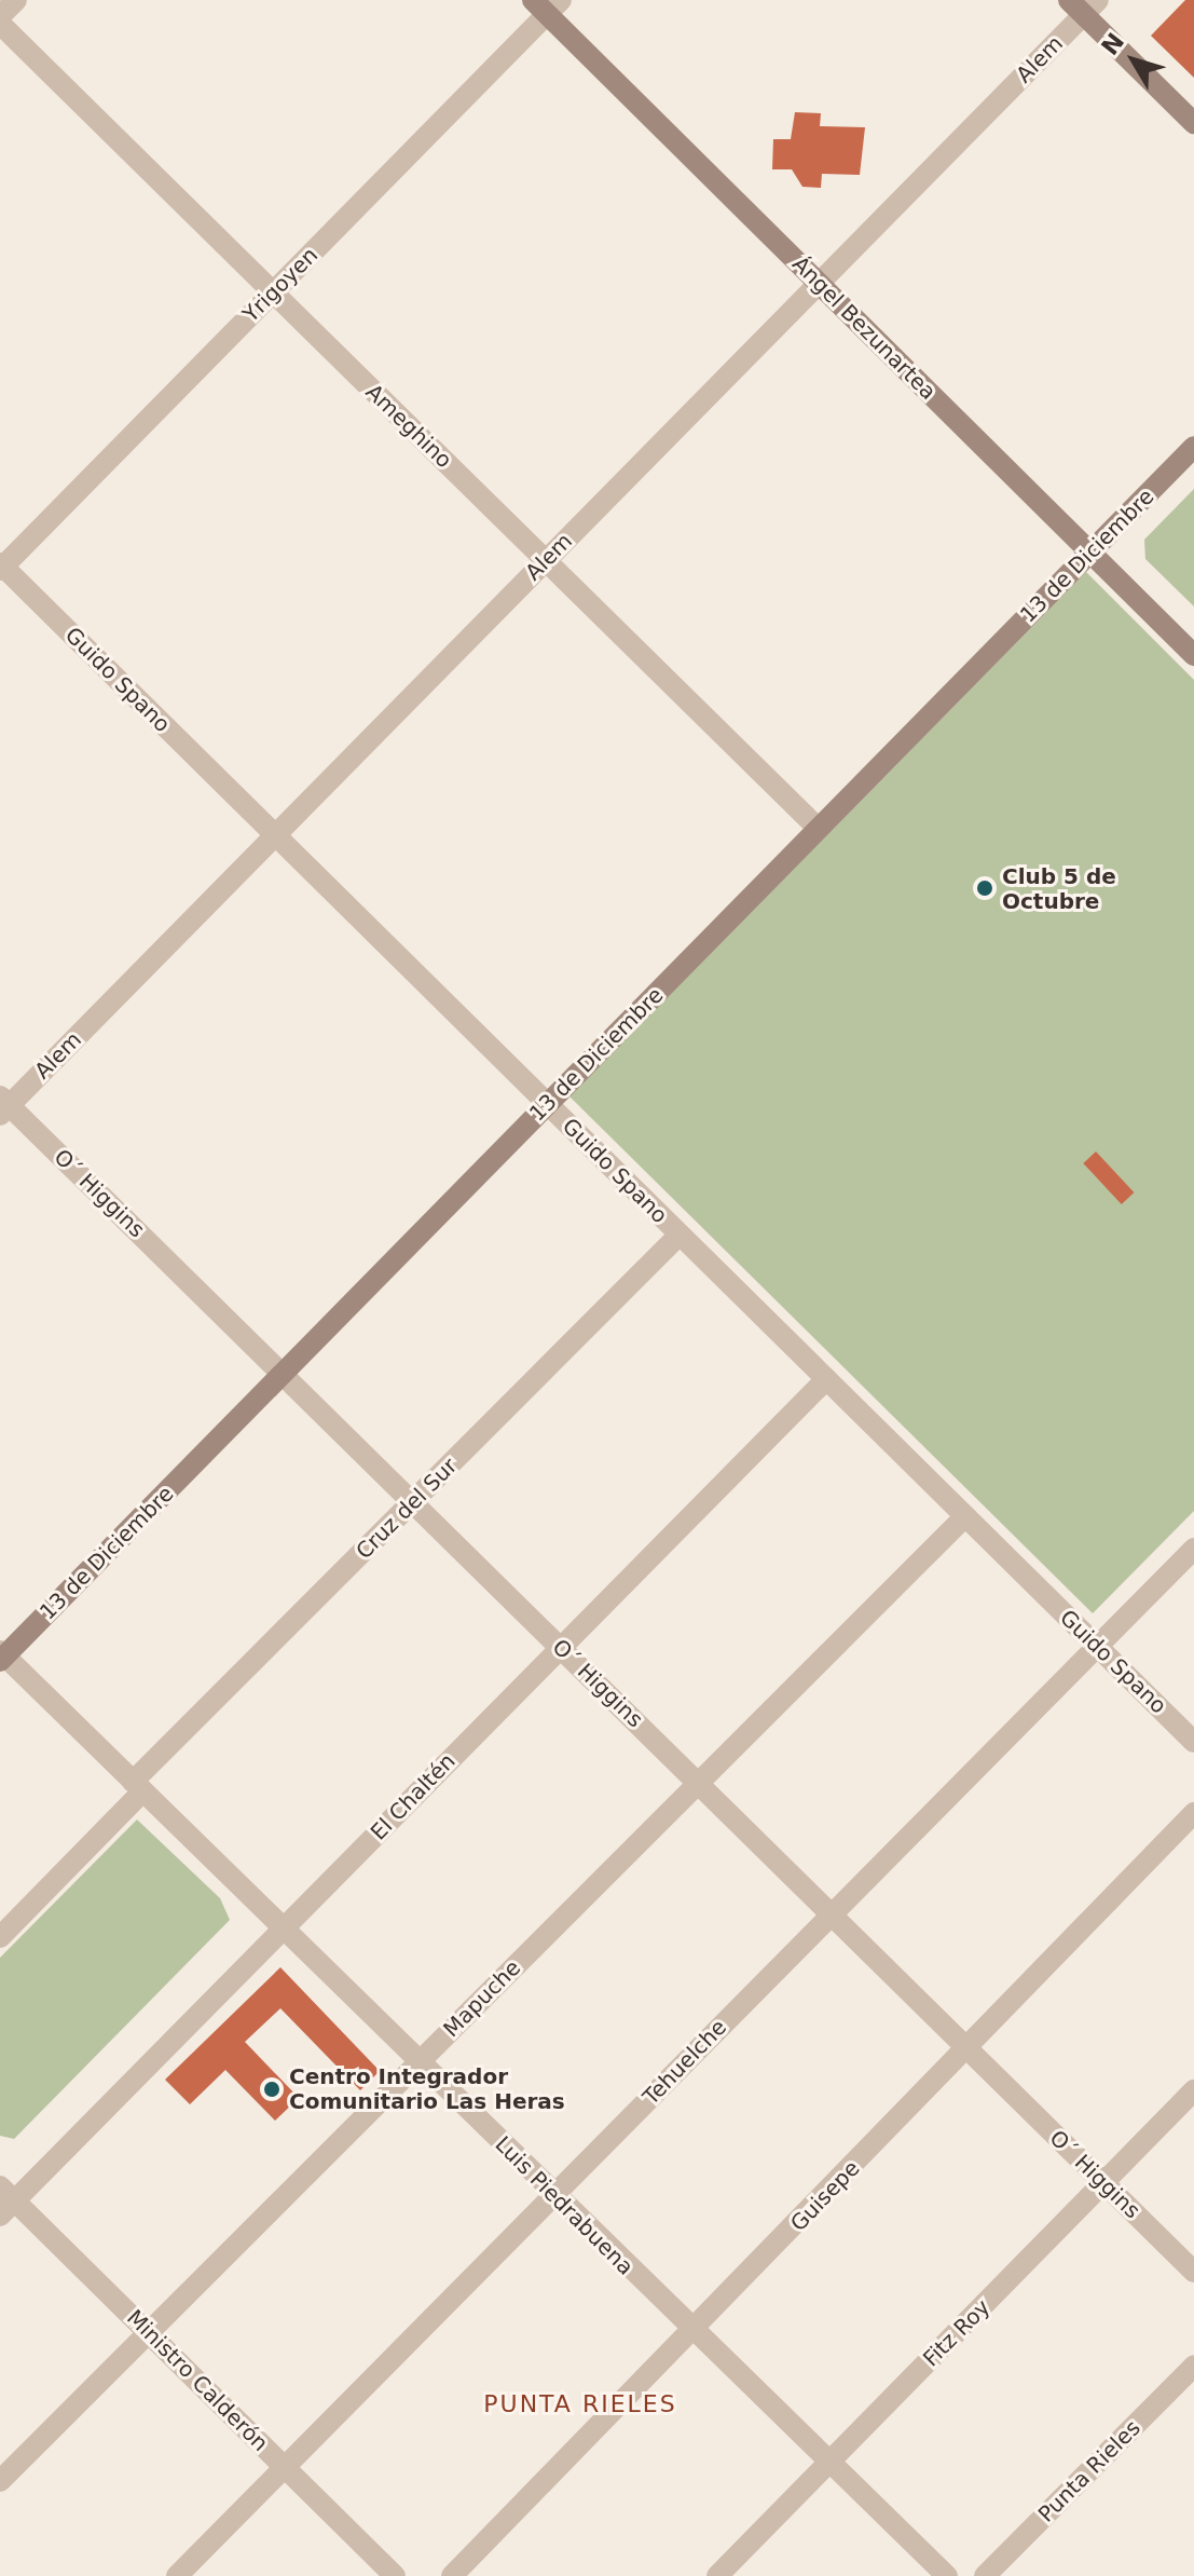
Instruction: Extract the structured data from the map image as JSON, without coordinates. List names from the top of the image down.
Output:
{
  "streets": {
    "street": [
      "Alem",
      "Yrigoyen",
      "Ángel Bezunartea",
      "Ameghino",
      "13 de Diciembre",
      "Guido Spano",
      "O´ Higgins",
      "Cruz del Sur",
      "El Chaltén",
      "Mapuche",
      "Tehuelche",
      "Guisepe",
      "Luis Piedrabuena",
      "Fitz Roy",
      "Ministro Calderón",
      "Punta Rieles"
    ]
  },
  "crossings": [
    ["Alem", "Ángel Bezunartea"],
    ["Alem", "Ameghino"],
    ["Alem", "Guido Spano"],
    ["Alem", "O´ Higgins"],
    ["Yrigoyen", "Ángel Bezunartea"],
    ["Yrigoyen", "Ameghino"],
    ["Yrigoyen", "Guido Spano"],
    ["Ángel Bezunartea", "13 de Diciembre"],
    ["Ameghino", "13 de Diciembre"],
    ["13 de Diciembre", "Guido Spano"],
    ["13 de Diciembre", "O´ Higgins"],
    ["13 de Diciembre", "Luis Piedrabuena"],
    ["Guido Spano", "Cruz del Sur"],
    ["Guido Spano", "El Chaltén"],
    ["Guido Spano", "Mapuche"],
    ["Guido Spano", "Tehuelche"],
    ["O´ Higgins", "Cruz del Sur"],
    ["O´ Higgins", "El Chaltén"],
    ["O´ Higgins", "Mapuche"],
    ["O´ Higgins", "Tehuelche"],
    ["O´ Higgins", "Guisepe"],
    ["O´ Higgins", "Fitz Roy"],
    ["Cruz del Sur", "Luis Piedrabuena"],
    ["El Chaltén", "Luis Piedrabuena"],
    ["El Chaltén", "Ministro Calderón"],
    ["Mapuche", "Luis Piedrabuena"],
    ["Mapuche", "Ministro Calderón"],
    ["Tehuelche", "Luis Piedrabuena"],
    ["Tehuelche", "Ministro Calderón"],
    ["Guisepe", "Luis Piedrabuena"],
    ["Luis Piedrabuena", "Fitz Roy"]
  ],
  "districts": ["PUNTA RIELES"],
  "places": ["Club 5 de Octubre", "Centro Integrador Comunitario Las Heras"],
  "north": "top left"
}
